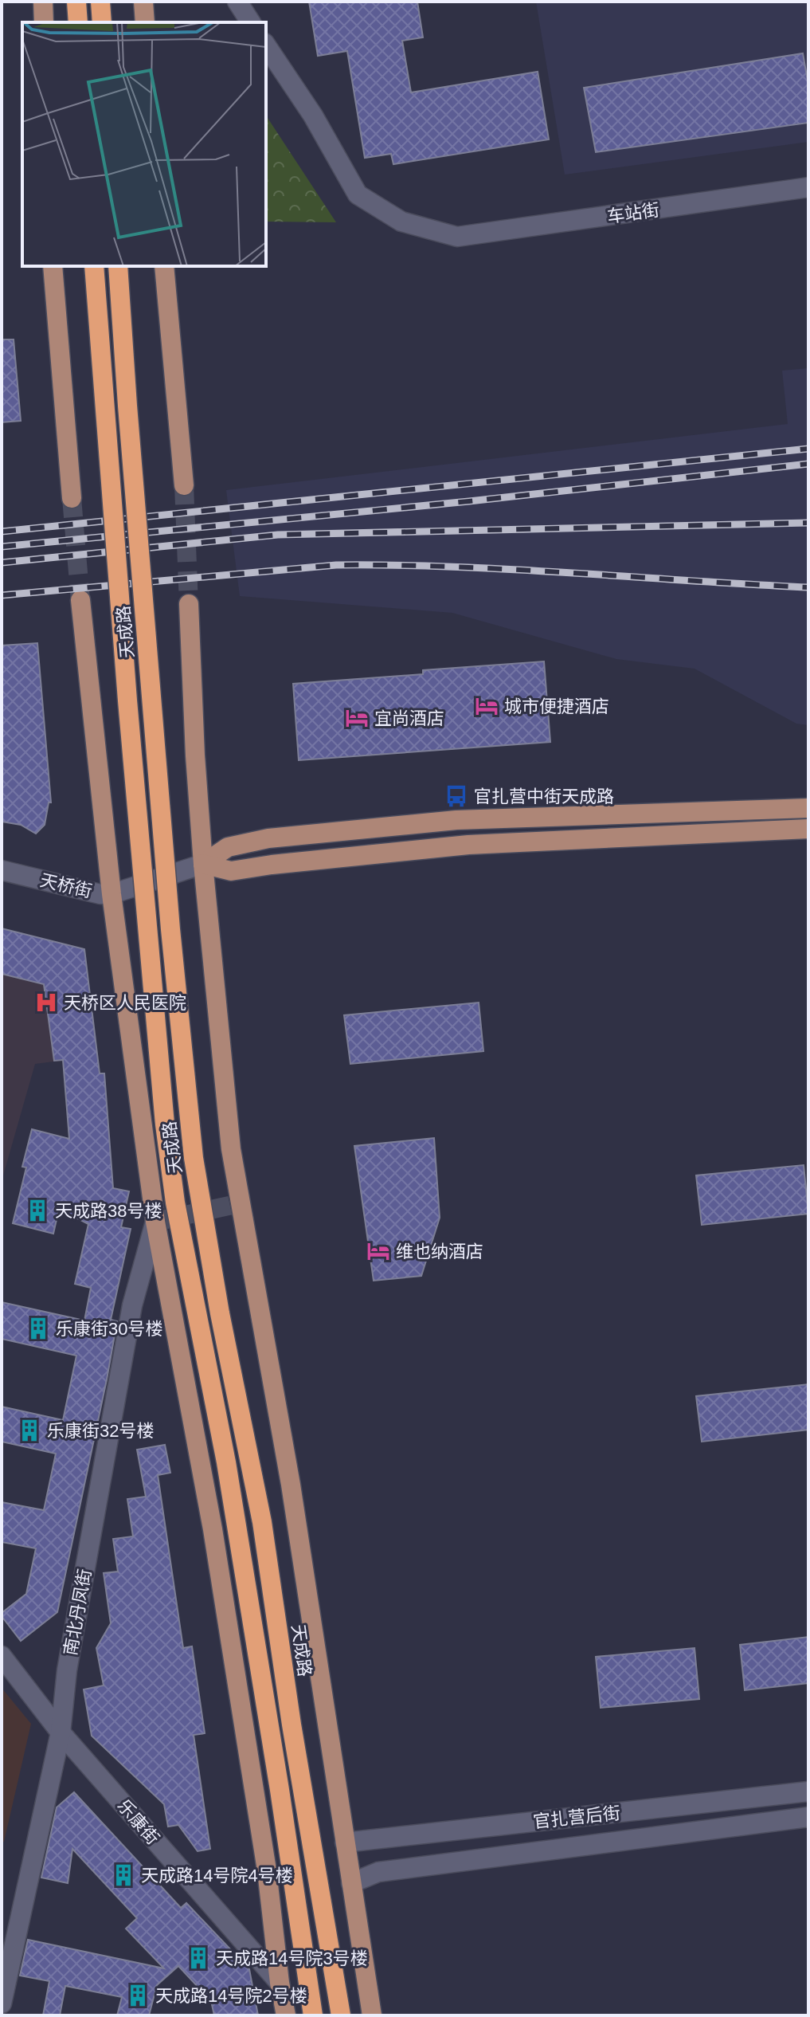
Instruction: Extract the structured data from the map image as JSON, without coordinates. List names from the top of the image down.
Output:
{
  "streets": {
    "highway": ["天成路"],
    "street": [
      "车站街",
      "天桥街",
      "南北丹凤街",
      "官扎营后街",
      "乐康街"
    ]
  },
  "crossings": [
    ["天成路", "天桥街"],
    ["天成路", "南北丹凤街"],
    ["天成路", "官扎营后街"],
    ["天成路", "乐康街"],
    ["南北丹凤街", "乐康街"]
  ],
  "places": {
    "hotel": ["城市便捷酒店", "宜尚酒店", "维也纳酒店"],
    "bus stop": ["官扎营中街天成路"],
    "hospital": ["天桥区人民医院"],
    "building": [
      "天成路38号楼",
      "乐康街30号楼",
      "乐康街32号楼",
      "天成路14号院4号楼",
      "天成路14号院3号楼",
      "天成路14号院2号楼"
    ]
  }
}
